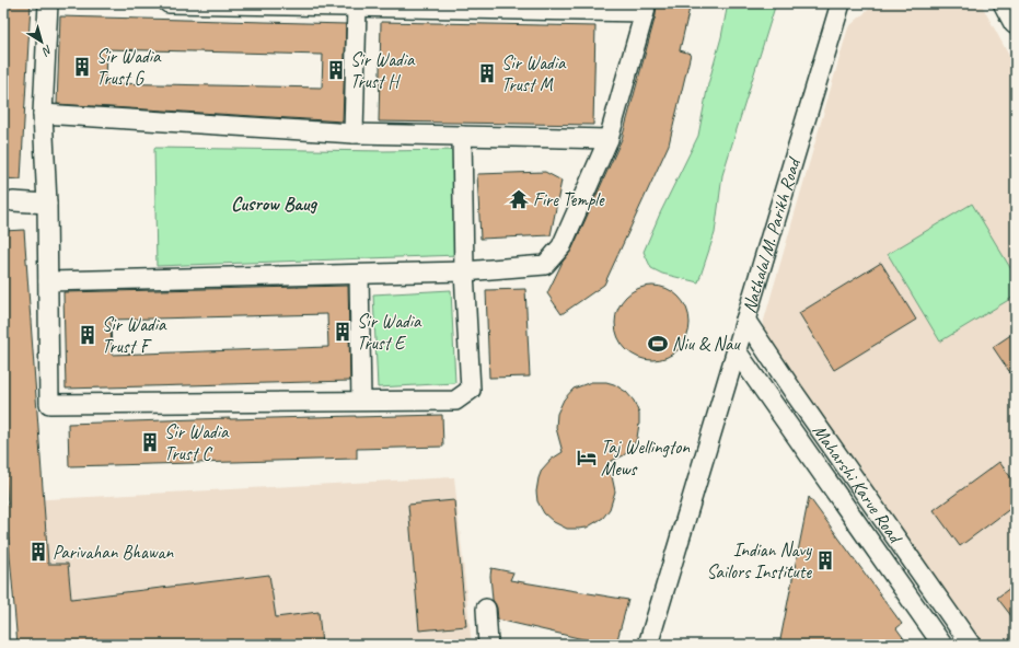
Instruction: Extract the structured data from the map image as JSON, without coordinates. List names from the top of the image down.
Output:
{
  "streets": {
    "street": ["Nathalal M. Parikh Road", "Maharshi Karve Road"]
  },
  "crossings": [
    ["Nathalal M. Parikh Road", "Maharshi Karve Road"]
  ],
  "districts": ["Cusrow Baug"],
  "places": {
    "building": [
      "Sir Wadia Trust G",
      "Sir Wadia Trust H",
      "Sir Wadia Trust M",
      "Sir Wadia Trust E",
      "Sir Wadia Trust F",
      "Sir Wadia Trust C",
      "Parivahan Bhawan",
      "Indian Navy Sailors Institute"
    ],
    "temple": ["Fire Temple"],
    "sports": ["Niu & Nau"],
    "hotel": ["Taj Wellington Mews"]
  },
  "north": "bottom right"
}
